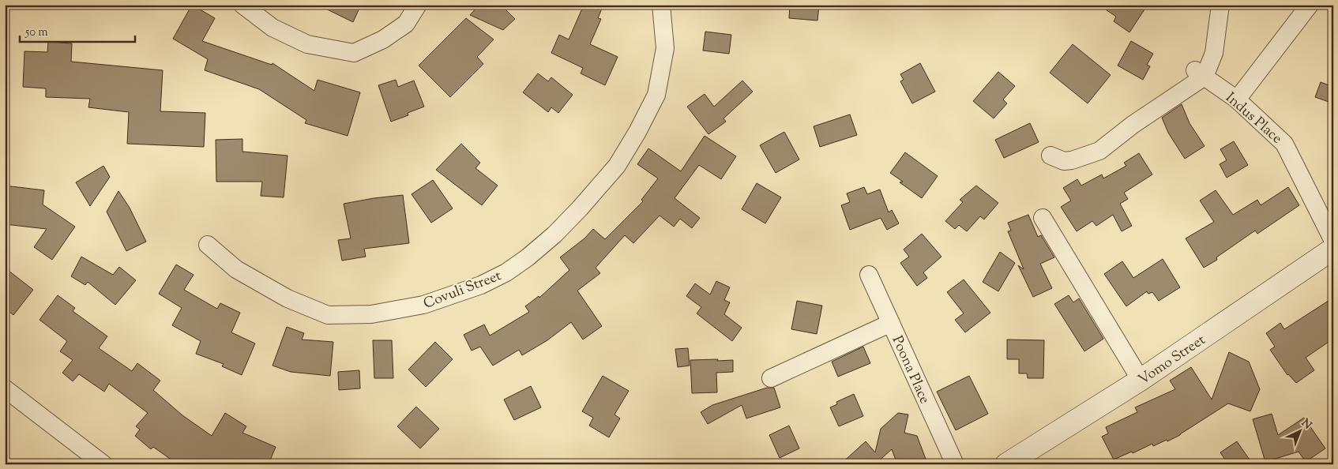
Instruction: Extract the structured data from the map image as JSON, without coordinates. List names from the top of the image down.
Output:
{
  "streets": {
    "main road": ["Vomo Street"],
    "street": ["Indus Place", "Covuli Street", "Poona Place"]
  },
  "scale_bar": "50 m",
  "north": "top right"
}
